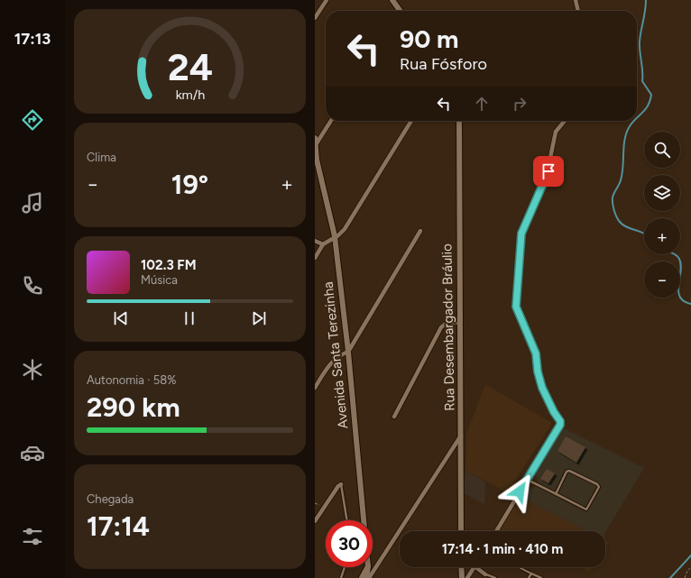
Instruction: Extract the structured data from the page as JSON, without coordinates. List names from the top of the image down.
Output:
{
  "streets": {
    "street": ["Rua Desembargador Bráulio", "Avenida Santa Terezinha"]
  },
  "page": {
    "tabs": "17:13",
    "turn": ["90 m", "Rua Fósforo"],
    "tile": [
      "Clima",
      ["Autonomia · 58%", "290 km"],
      ["Chegada", "17:14"]
    ],
    "map_buttons": ["+", "−"],
    "heat": ["−", "19°", "+"],
    "song": ["102.3 FM", "Música"],
    "limit": "30",
    "trip": "17:14 · 1 min · 410 m",
    "gauge": ["24", "km/h"]
  }
}
